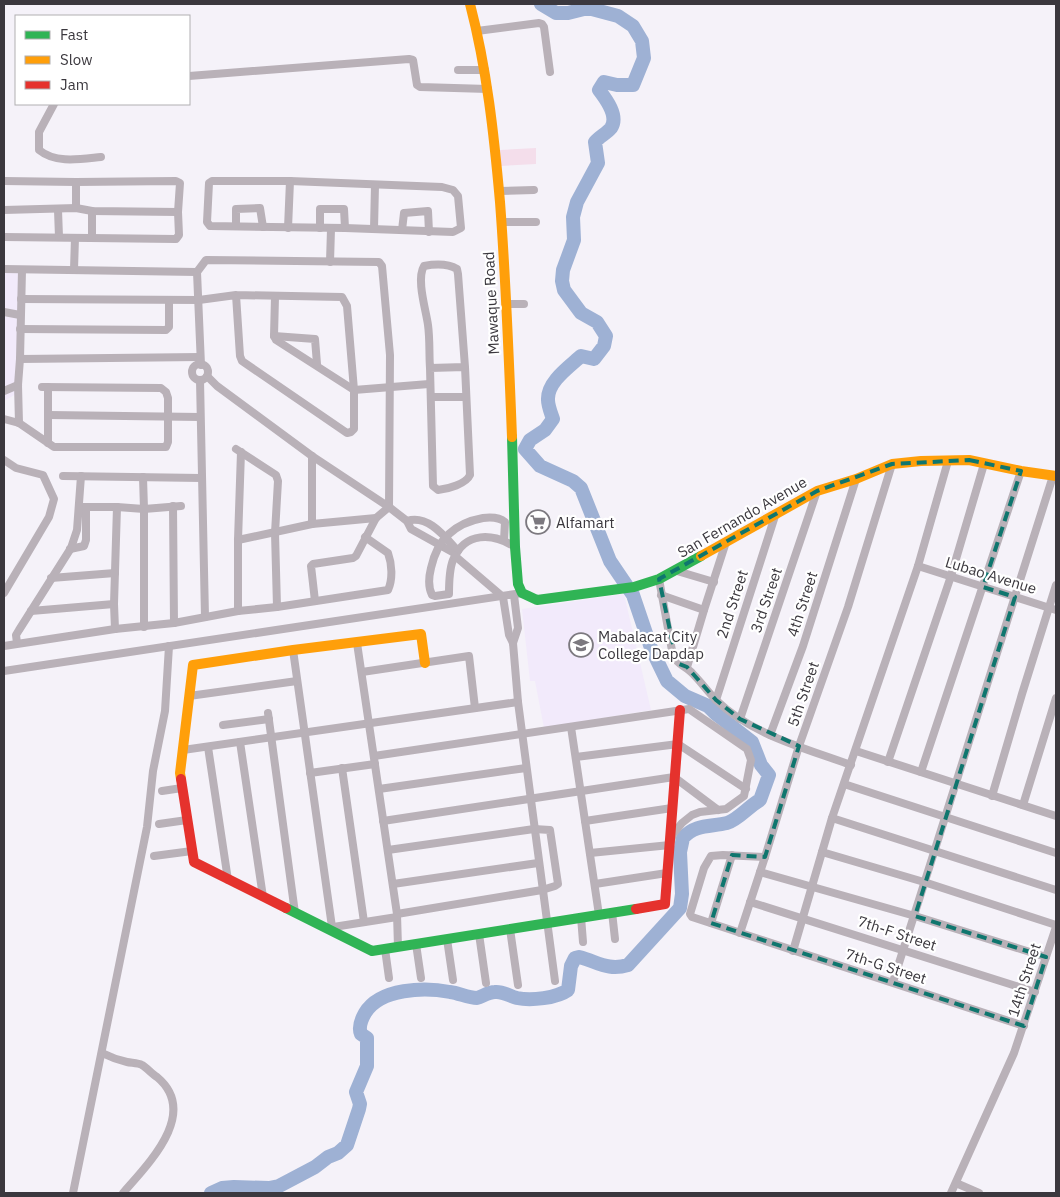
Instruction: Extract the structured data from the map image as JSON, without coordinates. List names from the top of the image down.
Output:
{
  "streets": {
    "street": [
      "Mawaque Road",
      "San Fernando Avenue",
      "Lubao Avenue",
      "3rd Street",
      "2nd Street",
      "4th Street",
      "5th Street",
      "7th-F Street",
      "7th-G Street",
      "14th Street"
    ]
  },
  "crossings": [
    ["Mawaque Road", "San Fernando Avenue"],
    ["San Fernando Avenue", "3rd Street"],
    ["San Fernando Avenue", "2nd Street"],
    ["San Fernando Avenue", "4th Street"],
    ["San Fernando Avenue", "5th Street"],
    ["5th Street", "7th-F Street"],
    ["5th Street", "7th-G Street"],
    ["7th-F Street", "14th Street"],
    ["7th-G Street", "14th Street"]
  ],
  "places": {
    "supermarket": ["Alfamart"],
    "school or university": ["Mabalacat City College Dapdap"]
  },
  "legend": ["Fast", "Slow", "Jam"]
}
